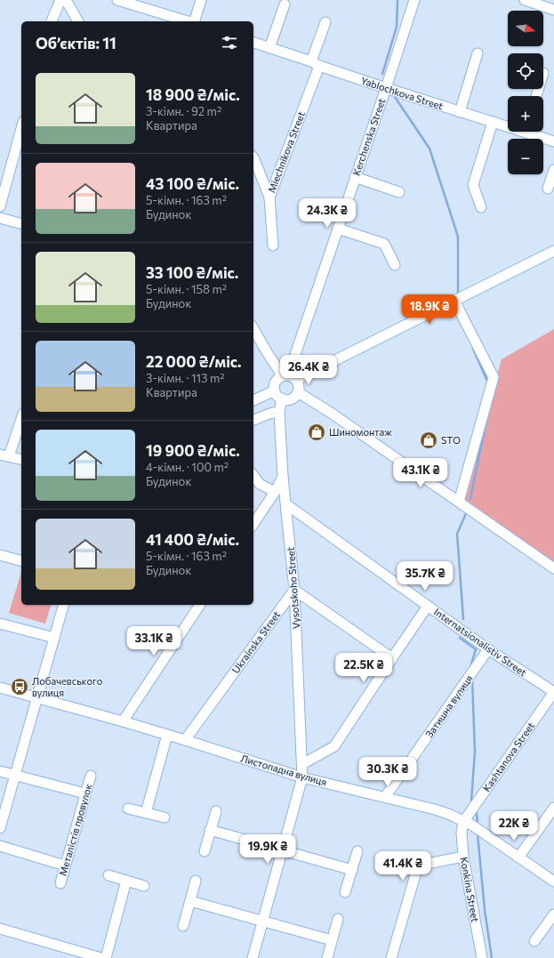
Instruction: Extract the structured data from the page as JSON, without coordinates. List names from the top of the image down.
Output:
{
  "streets": {
    "street": [
      "Yablochkova Street",
      "Kerchenska Street",
      "Miechnikova Street",
      "Vysotskoho Street",
      "Ukrainska Street",
      "Internatsionalistiv Street",
      "Затишна вулиця",
      "Kashtanova Street",
      "Листопадна вулиця",
      "Металістів провулок",
      "Konkina Street"
    ]
  },
  "crossings": [
    ["Yablochkova Street", "Kerchenska Street"],
    ["Yablochkova Street", "Miechnikova Street"],
    ["Kerchenska Street", "Vysotskoho Street"],
    ["Vysotskoho Street", "Ukrainska Street"],
    ["Vysotskoho Street", "Internatsionalistiv Street"],
    ["Vysotskoho Street", "Листопадна вулиця"],
    ["Ukrainska Street", "Листопадна вулиця"],
    ["Internatsionalistiv Street", "Затишна вулиця"],
    ["Internatsionalistiv Street", "Kashtanova Street"],
    ["Затишна вулиця", "Листопадна вулиця"],
    ["Kashtanova Street", "Листопадна вулиця"],
    ["Kashtanova Street", "Konkina Street"],
    ["Листопадна вулиця", "Konkina Street"]
  ],
  "places": {
    "shop": ["Шиномонтаж", "STO"],
    "bus stop": ["Лобачевського вулиця"]
  },
  "north": "right",
  "page": {
    "map_buttons": ["+", "−"],
    "heading": "Об’єктів: 11",
    "list": [
      {
        "name": "18 900 ₴/міс.",
        "note": "3-кімн. · 92 m² · Квартира"
      },
      {
        "name": "43 100 ₴/міс.",
        "note": "5-кімн. · 163 m² · Будинок"
      },
      {
        "name": "33 100 ₴/міс.",
        "note": "5-кімн. · 158 m² · Будинок"
      },
      {
        "name": "22 000 ₴/міс.",
        "note": "3-кімн. · 113 m² · Квартира"
      },
      {
        "name": "19 900 ₴/міс.",
        "note": "4-кімн. · 100 m² · Будинок"
      },
      {
        "name": "41 400 ₴/міс.",
        "note": "5-кімн. · 163 m² · Будинок"
      }
    ],
    "price": [
      "24.3K ₴",
      "18.9K ₴",
      "26.4K ₴",
      "43.1K ₴",
      "35.7K ₴",
      "33.1K ₴",
      "22.5K ₴",
      "30.3K ₴",
      "22K ₴",
      "19.9K ₴",
      "41.4K ₴"
    ]
  }
}
